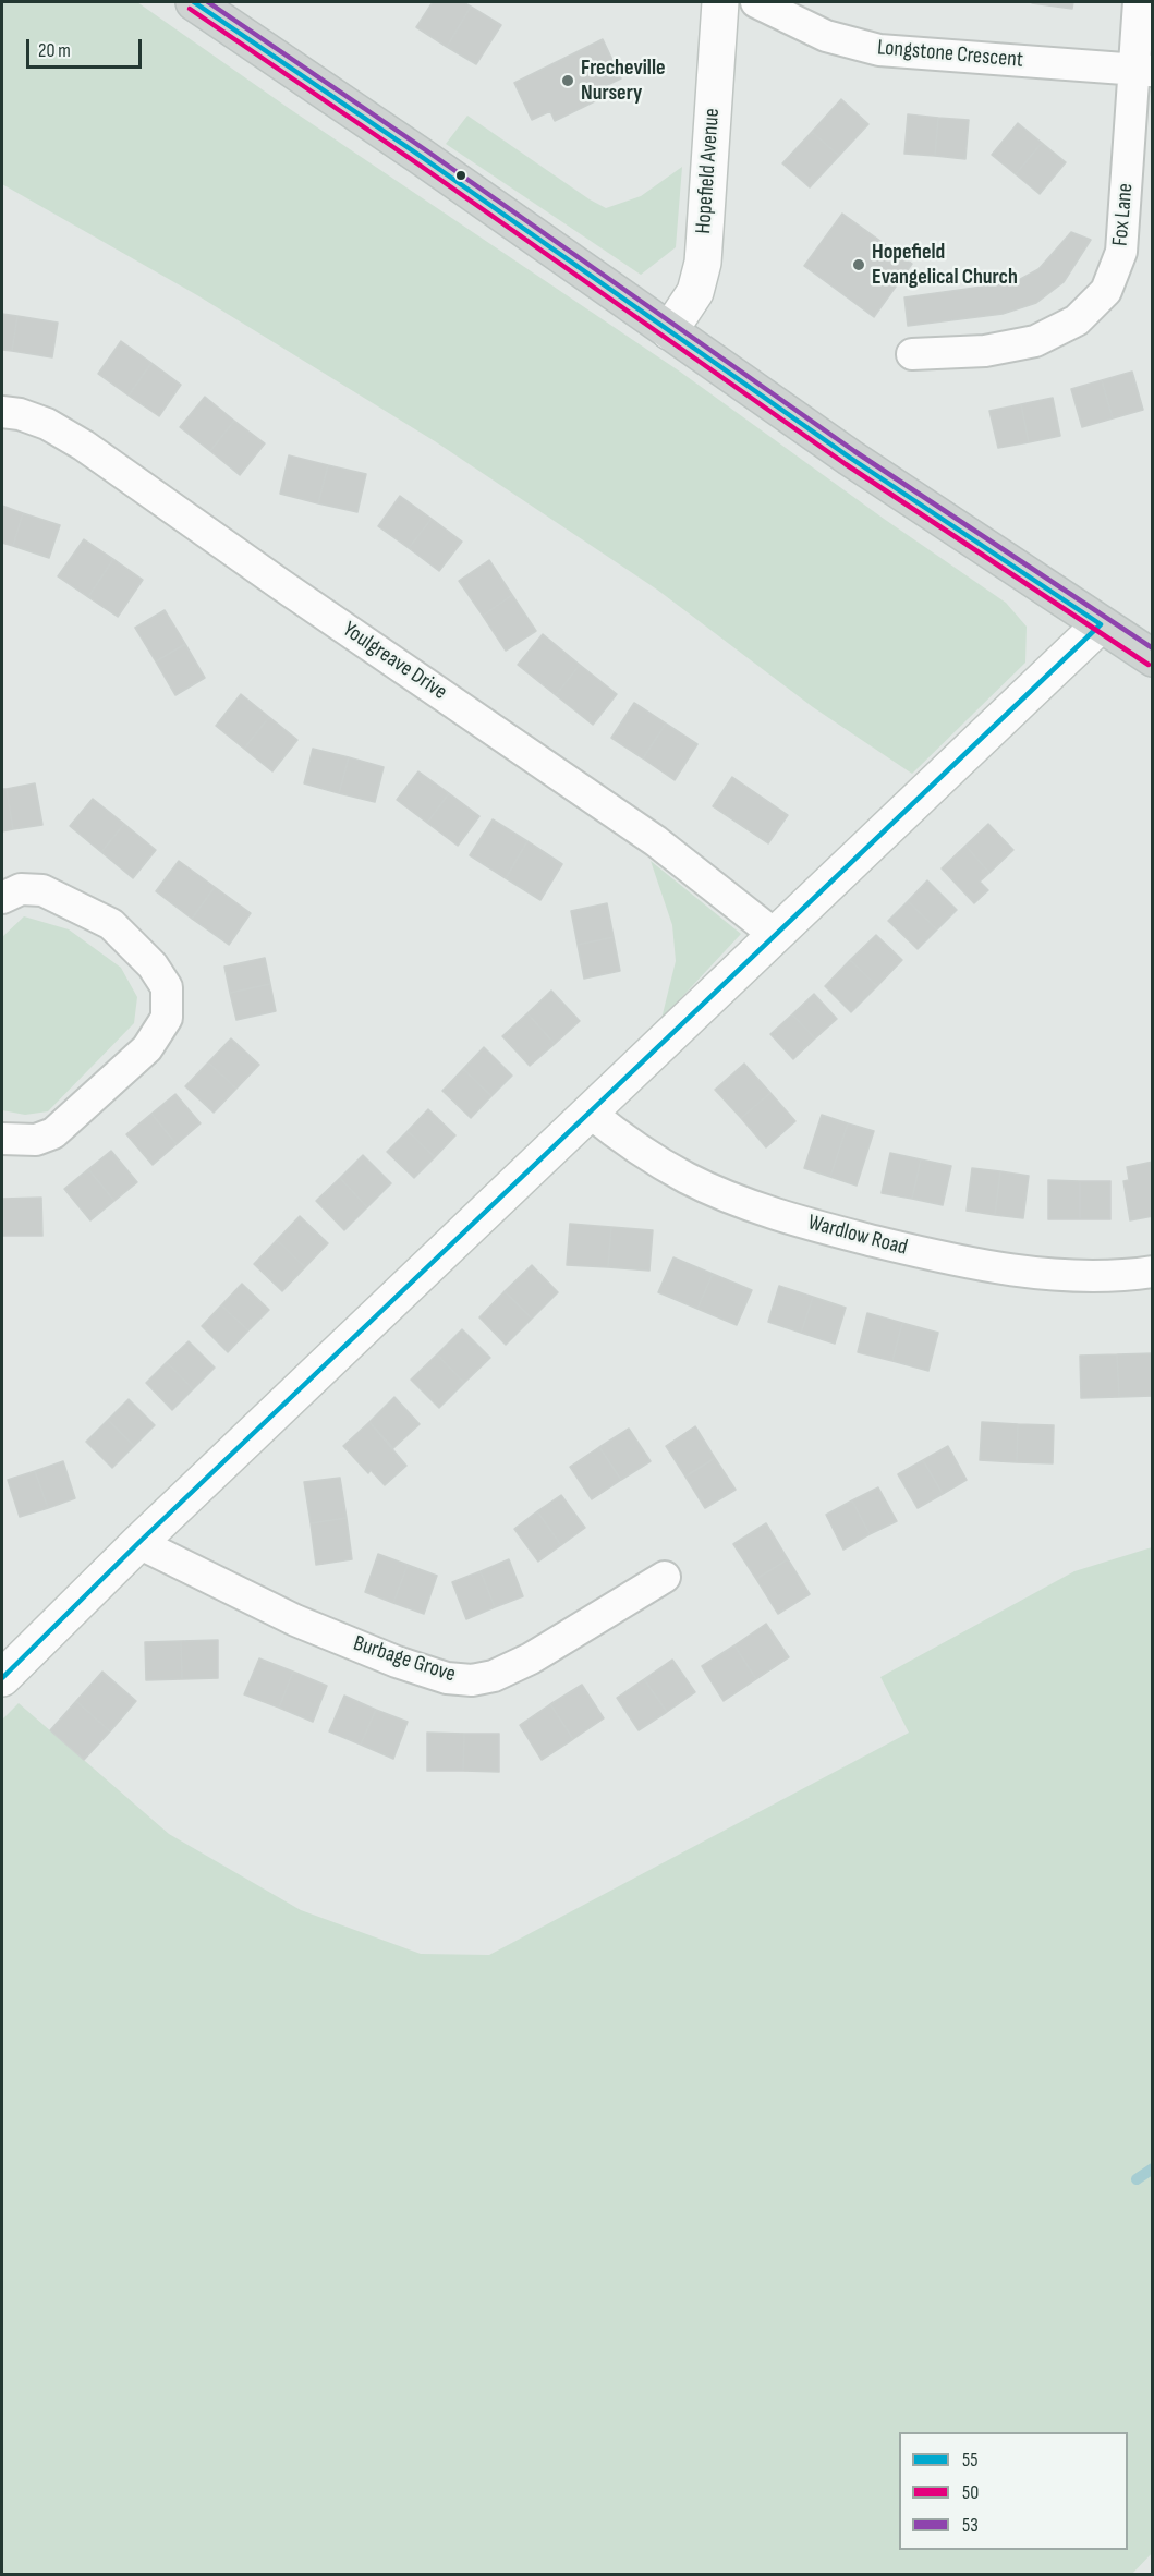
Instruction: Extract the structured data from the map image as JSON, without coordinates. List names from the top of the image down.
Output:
{
  "streets": {
    "street": [
      "Longstone Crescent",
      "Hopefield Avenue",
      "Fox Lane",
      "Youlgreave Drive",
      "Wardlow Road",
      "Burbage Grove"
    ]
  },
  "crossings": [
    ["Longstone Crescent", "Fox Lane"]
  ],
  "places": ["Frecheville Nursery", "Hopefield Evangelical Church"],
  "lines": ["transit line 55", "transit line 53", "transit line 50"],
  "legend": ["55", "50", "53"],
  "scale_bar": "20 m"
}
